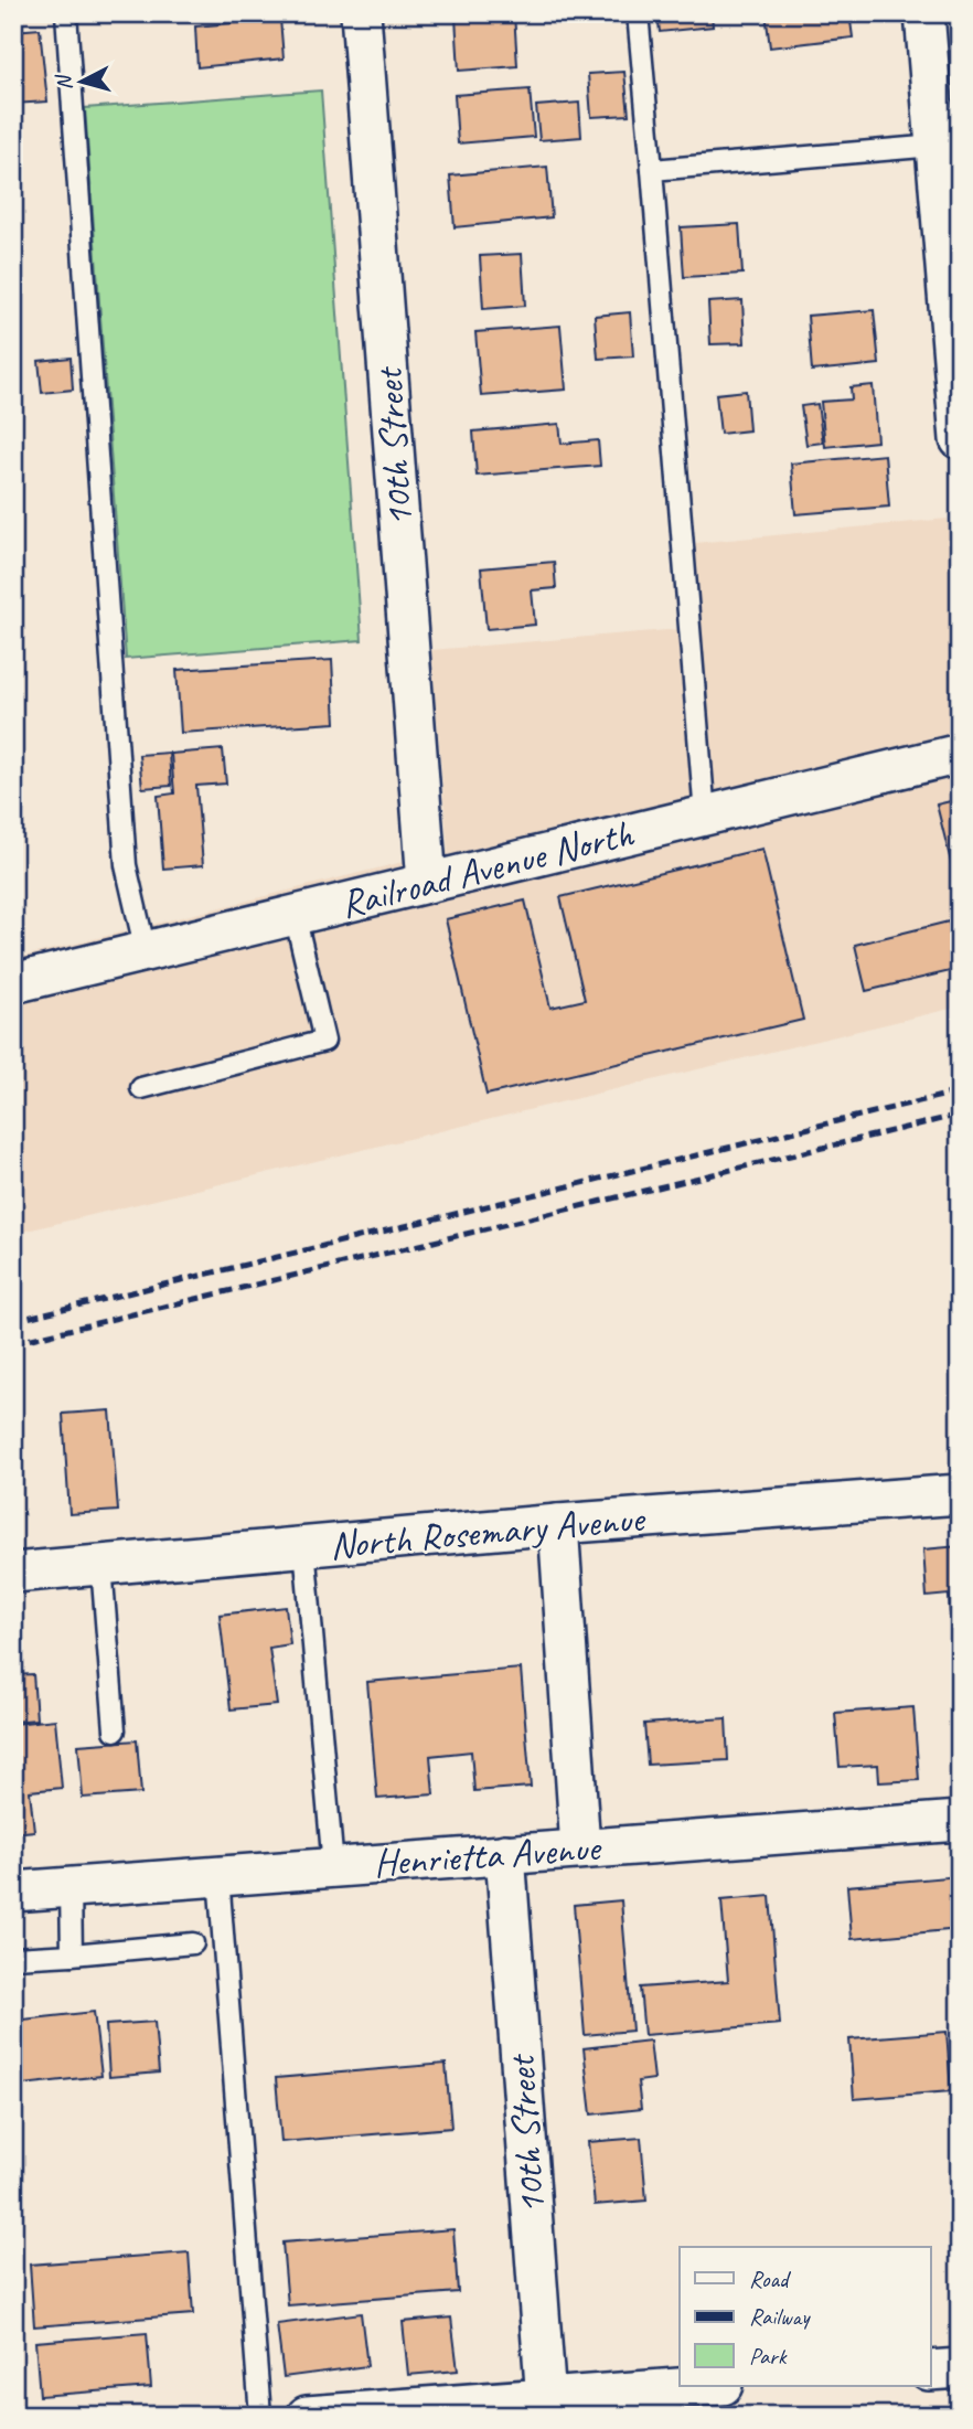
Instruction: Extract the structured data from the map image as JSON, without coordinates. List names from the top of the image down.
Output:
{
  "streets": {
    "street": [
      "10th Street",
      "Railroad Avenue North",
      "North Rosemary Avenue",
      "Henrietta Avenue"
    ]
  },
  "crossings": [
    ["10th Street", "Railroad Avenue North"],
    ["10th Street", "Henrietta Avenue"]
  ],
  "legend": ["Road", "Railway", "Park"],
  "north": "left"
}
